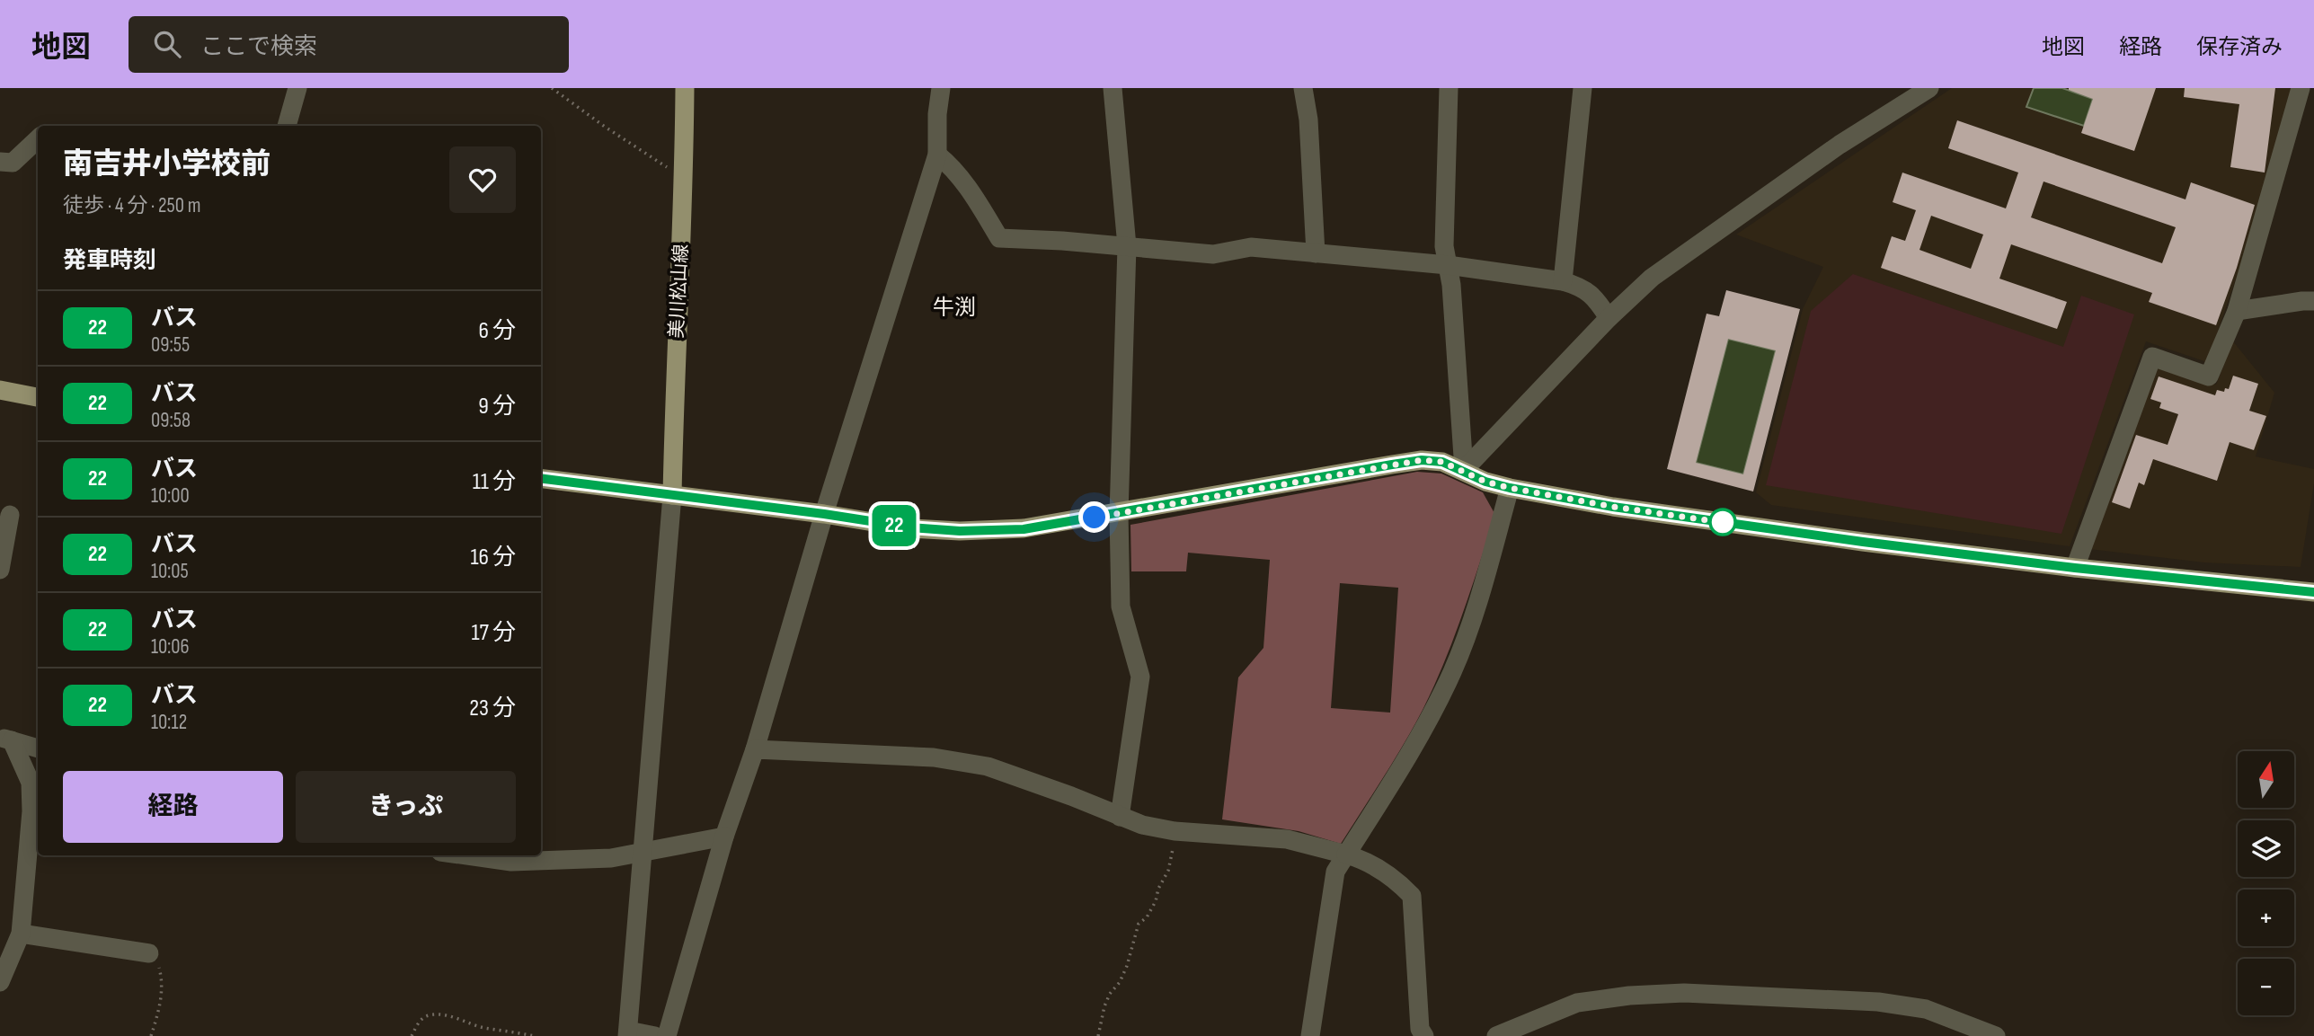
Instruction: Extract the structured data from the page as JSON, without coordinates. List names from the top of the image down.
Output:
{
  "streets": {
    "main road": ["美川松山線"]
  },
  "districts": ["牛渕"],
  "lines": ["bus line 22"],
  "north": "top",
  "page": {
    "header": "地図",
    "search": "ここで検索",
    "nav": ["地図", "経路", "保存済み"],
    "on_map": "22",
    "heading": [
      ["南吉井小学校前", "徒歩 · 4 分 · 250 m"],
      "発車時刻"
    ],
    "list": [
      {
        "mark": "22",
        "name": "バス",
        "note": "09:55",
        "value": "6 分"
      },
      {
        "mark": "22",
        "name": "バス",
        "note": "09:58",
        "value": "9 分"
      },
      {
        "mark": "22",
        "name": "バス",
        "note": "10:00",
        "value": "11 分"
      },
      {
        "mark": "22",
        "name": "バス",
        "note": "10:05",
        "value": "16 分"
      },
      {
        "mark": "22",
        "name": "バス",
        "note": "10:06",
        "value": "17 分"
      },
      {
        "mark": "22",
        "name": "バス",
        "note": "10:12",
        "value": "23 分"
      }
    ],
    "map_buttons": ["+", "−"],
    "buttons": ["経路", "きっぷ"]
  }
}
